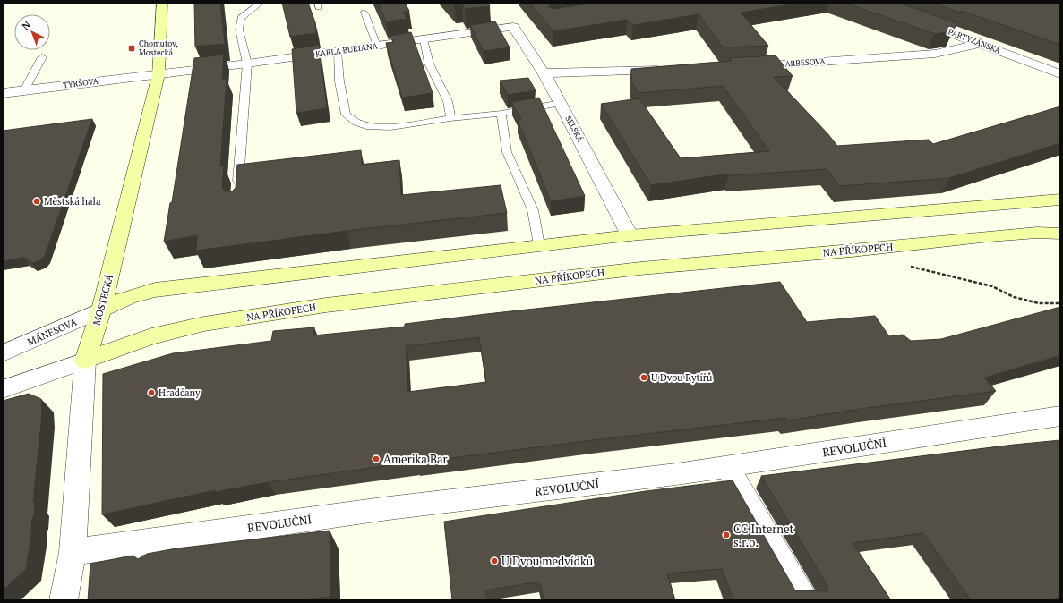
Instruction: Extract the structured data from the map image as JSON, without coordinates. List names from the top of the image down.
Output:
{
  "streets": {
    "street": [
      "PARTYZÁNSKÁ",
      "KARLA BURIANA",
      "ARBESOVA",
      "TYRŠOVA",
      "SELSKÁ",
      "NA PŘÍKOPECH",
      "MOSTECKÁ",
      "MÁNESOVA",
      "REVOLUČNÍ"
    ]
  },
  "crossings": [
    ["PARTYZÁNSKÁ", "ARBESOVA"],
    ["KARLA BURIANA", "TYRŠOVA"],
    ["KARLA BURIANA", "SELSKÁ"],
    ["KARLA BURIANA", "MOSTECKÁ"],
    ["TYRŠOVA", "MOSTECKÁ"],
    ["NA PŘÍKOPECH", "MOSTECKÁ"],
    ["MOSTECKÁ", "MÁNESOVA"],
    ["MOSTECKÁ", "REVOLUČNÍ"]
  ],
  "places": {
    "transit": ["Chomutov, Mostecká"],
    "other": [
      "Městská hala",
      "U Dvou Rytířů",
      "Hradčany",
      "Amerika Bar",
      "CC Internet s.r.o.",
      "U Dvou medvídků"
    ]
  },
  "north": "top left"
}
